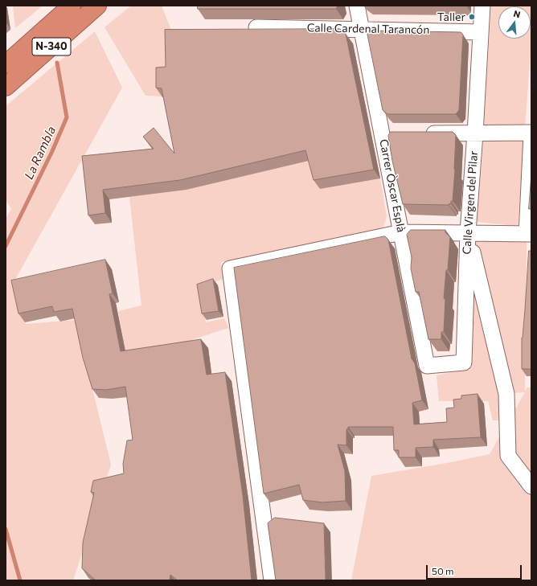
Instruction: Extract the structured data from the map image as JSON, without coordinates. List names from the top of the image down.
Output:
{
  "streets": {
    "highway": ["N-340"],
    "street": ["Calle Cardenal Tarancón", "Carrer Òscar Esplà", "Calle Virgen del Pilar"]
  },
  "crossings": [
    ["Calle Cardenal Tarancón", "Carrer Òscar Esplà"],
    ["Calle Cardenal Tarancón", "Calle Virgen del Pilar"],
    ["Carrer Òscar Esplà", "Calle Virgen del Pilar"]
  ],
  "water": ["La Rambla"],
  "places": ["Taller"],
  "scale_bar": "50 m",
  "north": "top"
}
